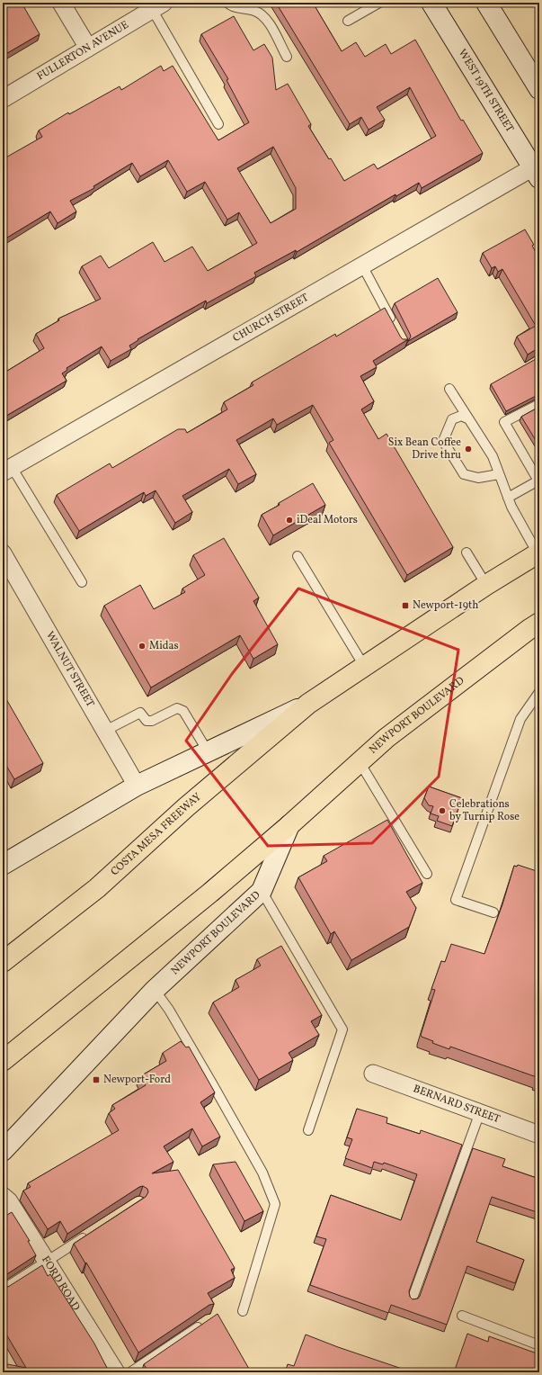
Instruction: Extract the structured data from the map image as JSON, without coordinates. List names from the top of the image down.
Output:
{
  "streets": {
    "highway": ["NEWPORT BOULEVARD", "COSTA MESA FREEWAY"],
    "main road": ["WEST 19TH STREET"],
    "street": [
      "FULLERTON AVENUE",
      "CHURCH STREET",
      "WALNUT STREET",
      "BERNARD STREET",
      "FORD ROAD"
    ]
  },
  "crossings": [
    ["WEST 19TH STREET", "CHURCH STREET"]
  ],
  "places": {
    "other": [
      "Six Bean Coffee Drive thru",
      "iDeal Motors",
      "Midas",
      "Celebrations by Turnip Rose"
    ],
    "transit": ["Newport-19th", "Newport-Ford"]
  }
}
